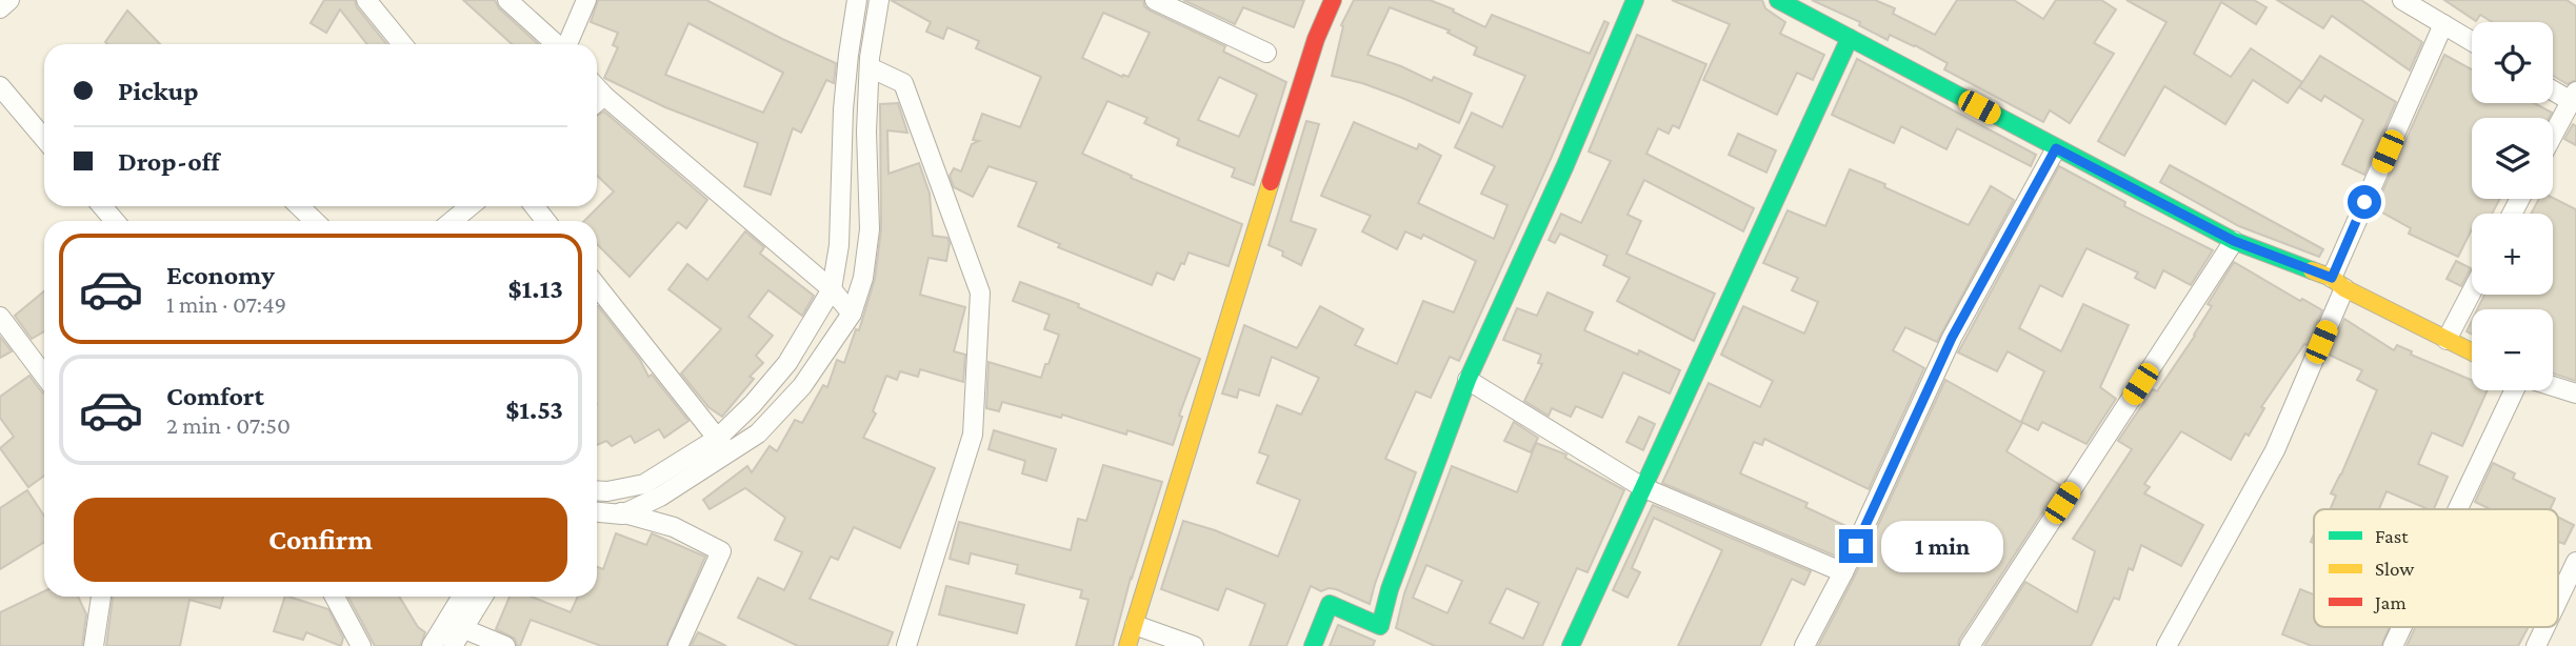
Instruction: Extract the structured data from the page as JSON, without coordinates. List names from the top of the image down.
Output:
{
  "legend": ["Fast", "Slow", "Jam"],
  "page": {
    "map_buttons": ["+", "−"],
    "banner": ["Pickup", "Drop-off"],
    "list": [
      {
        "name": "Economy",
        "note": "1 min · 07:49",
        "value": "$1.13"
      },
      {
        "name": "Comfort",
        "note": "2 min · 07:50",
        "value": "$1.53"
      }
    ],
    "buttons": "Confirm",
    "bubble": "1 min"
  }
}
